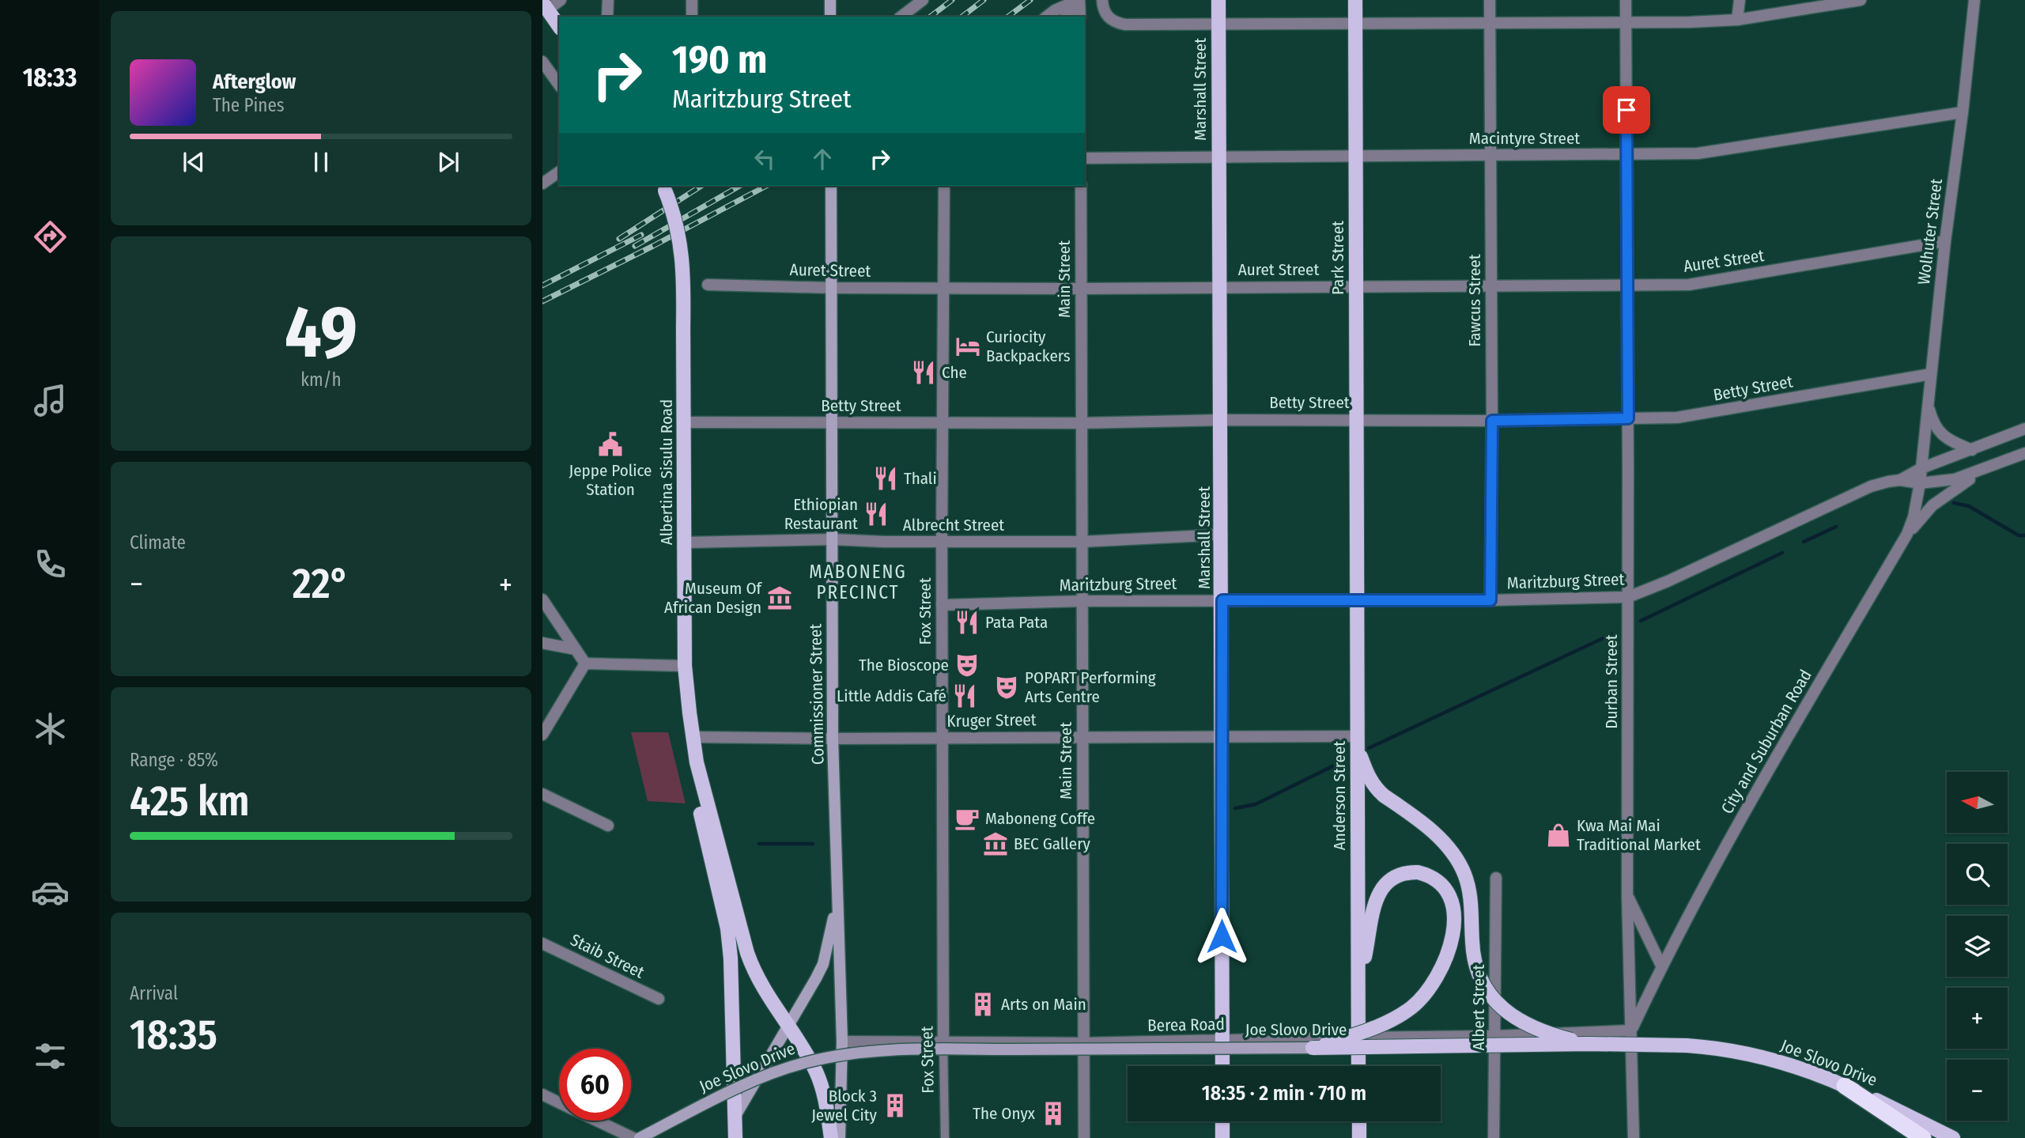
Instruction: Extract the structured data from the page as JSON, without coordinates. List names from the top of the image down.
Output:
{
  "streets": {
    "main road": [
      "Marshall Street",
      "Park Street",
      "Albertina Sisulu Road",
      "Commissioner Street",
      "Anderson Street",
      "Joe Slovo Drive"
    ],
    "street": [
      "Macintyre Street",
      "Wolhuter Street",
      "Auret Street",
      "Main Street",
      "Fawcus Street",
      "Betty Street",
      "Albrecht Street",
      "Maritzburg Street",
      "Fox Street",
      "Durban Street",
      "Kruger Street",
      "City and Suburban Road",
      "Staib Street",
      "Albert Street",
      "Berea Road"
    ]
  },
  "crossings": [
    ["Marshall Street", "Macintyre Street"],
    ["Marshall Street", "Auret Street"],
    ["Marshall Street", "Betty Street"],
    ["Marshall Street", "Albrecht Street"],
    ["Marshall Street", "Maritzburg Street"],
    ["Marshall Street", "Kruger Street"],
    ["Marshall Street", "Berea Road"],
    ["Macintyre Street", "Wolhuter Street"],
    ["Macintyre Street", "Park Street"],
    ["Macintyre Street", "Fawcus Street"],
    ["Macintyre Street", "Durban Street"],
    ["Wolhuter Street", "Auret Street"],
    ["Wolhuter Street", "Betty Street"],
    ["Wolhuter Street", "Maritzburg Street"],
    ["Wolhuter Street", "City and Suburban Road"],
    ["Park Street", "Auret Street"],
    ["Park Street", "Betty Street"],
    ["Park Street", "Anderson Street"],
    ["Auret Street", "Main Street"],
    ["Auret Street", "Fawcus Street"],
    ["Auret Street", "Fox Street"],
    ["Auret Street", "Durban Street"],
    ["Auret Street", "Commissioner Street"],
    ["Main Street", "Betty Street"],
    ["Main Street", "Albrecht Street"],
    ["Main Street", "Maritzburg Street"],
    ["Main Street", "Kruger Street"],
    ["Main Street", "Berea Road"],
    ["Fawcus Street", "Betty Street"],
    ["Fawcus Street", "Maritzburg Street"],
    ["Betty Street", "Albertina Sisulu Road"],
    ["Betty Street", "Fox Street"],
    ["Betty Street", "Durban Street"],
    ["Betty Street", "Commissioner Street"],
    ["Albertina Sisulu Road", "Albrecht Street"],
    ["Albertina Sisulu Road", "Kruger Street"],
    ["Albrecht Street", "Fox Street"],
    ["Albrecht Street", "Commissioner Street"],
    ["Maritzburg Street", "Fox Street"],
    ["Maritzburg Street", "Durban Street"],
    ["Maritzburg Street", "City and Suburban Road"],
    ["Maritzburg Street", "Anderson Street"],
    ["Fox Street", "Kruger Street"],
    ["Fox Street", "Berea Road"],
    ["Durban Street", "City and Suburban Road"],
    ["Durban Street", "Berea Road"],
    ["Commissioner Street", "Kruger Street"],
    ["Commissioner Street", "Berea Road"],
    ["Kruger Street", "Anderson Street"],
    ["City and Suburban Road", "Berea Road"],
    ["Anderson Street", "Berea Road"],
    ["Albert Street", "Berea Road"]
  ],
  "districts": ["MABONENG PRECINCT"],
  "places": {
    "hotel": ["Curiocity Backpackers"],
    "restaurant": [
      "Che",
      "Thali",
      "Ethiopian Restaurant",
      "Pata Pata",
      "Little Addis Café"
    ],
    "public building": ["Jeppe Police Station"],
    "museum": ["Museum Of African Design", "BEC Gallery"],
    "theatre": ["The Bioscope", "POPART Performing Arts Centre"],
    "cafe": ["Maboneng Coffe"],
    "shop": ["Kwa Mai Mai Traditional Market"],
    "building": ["Arts on Main", "Block 3 Jewel City", "The Onyx"]
  },
  "north": "left",
  "page": {
    "tabs": "18:33",
    "turn": ["190 m", "Maritzburg Street"],
    "song": ["Afterglow", "The Pines"],
    "tile": [
      ["49", "km/h"],
      "Climate",
      ["Range · 85%", "425 km"],
      ["Arrival", "18:35"]
    ],
    "heat": ["−", "22°", "+"],
    "map_buttons": ["+", "−"],
    "limit": "60",
    "trip": "18:35 · 2 min · 710 m"
  }
}
